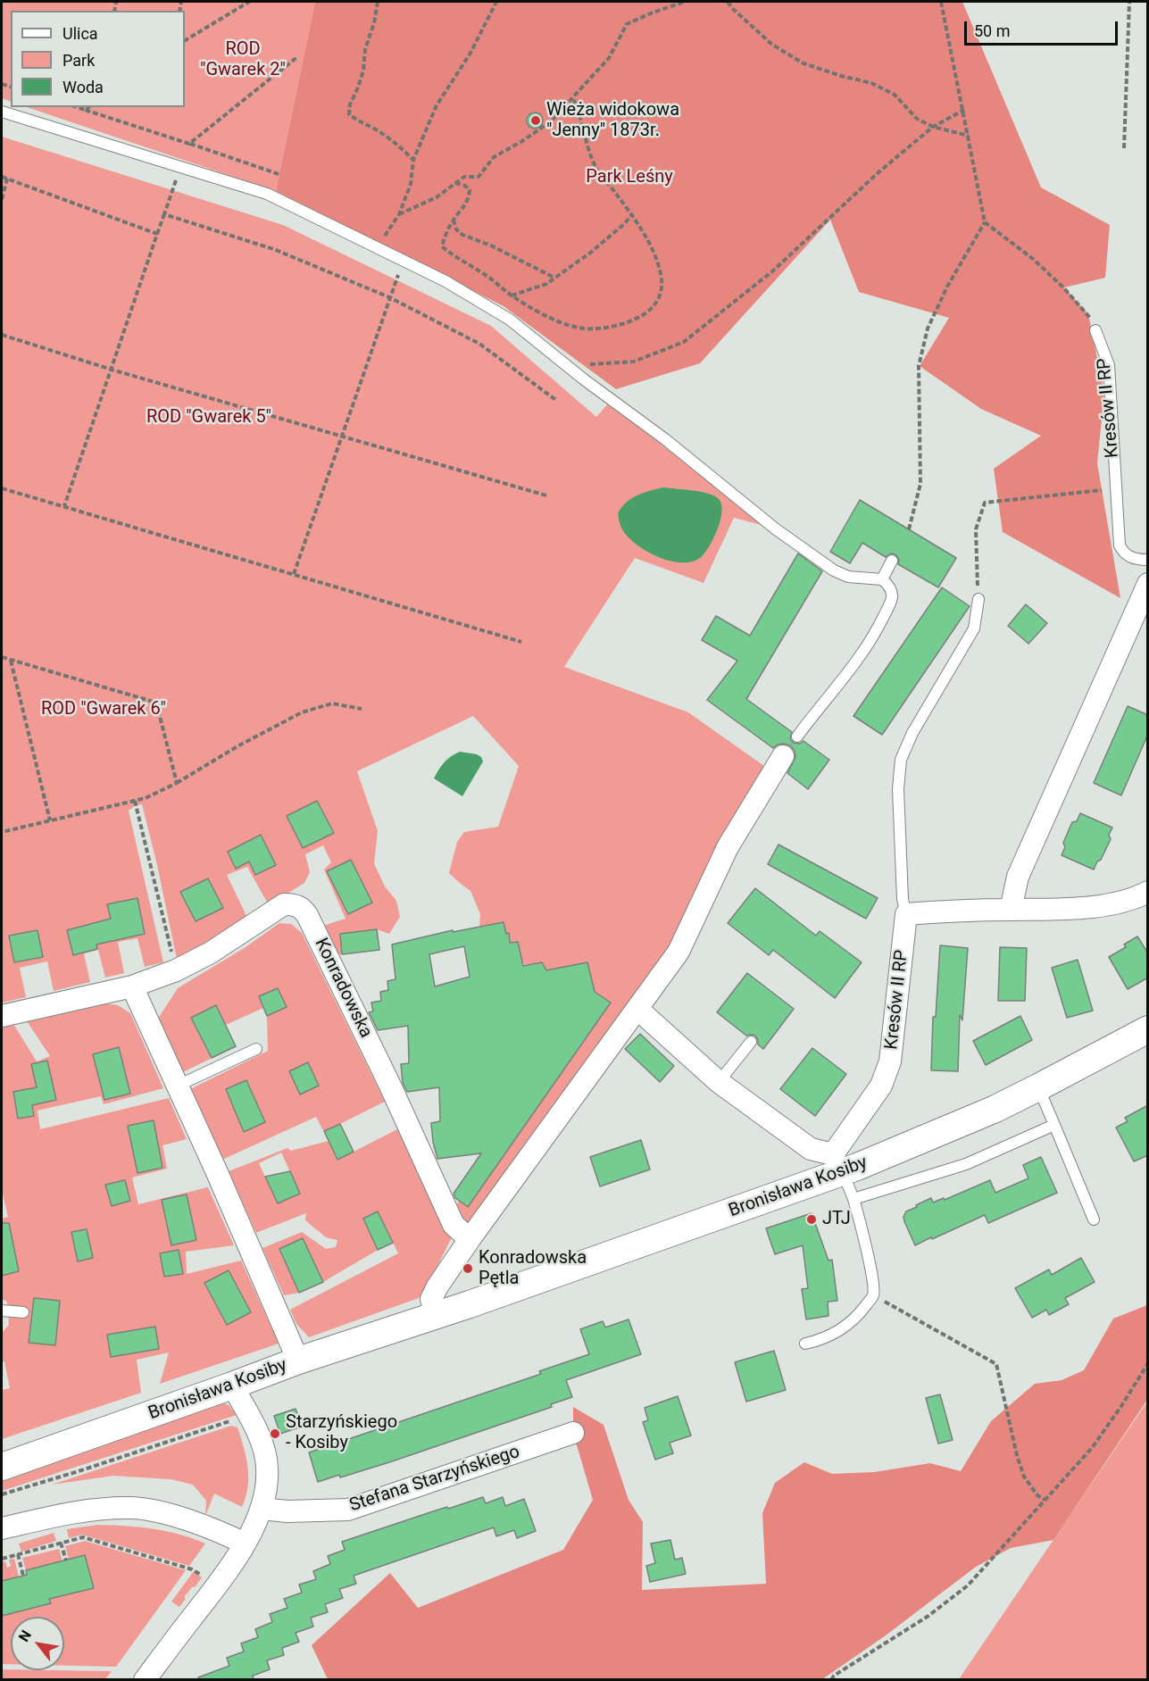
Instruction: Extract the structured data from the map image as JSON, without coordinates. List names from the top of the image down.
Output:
{
  "streets": {
    "street": [
      "Kresów II RP",
      "Konradowska",
      "Bronisława Kosiby",
      "Stefana Starzyńskiego"
    ]
  },
  "crossings": [
    ["Kresów II RP", "Bronisława Kosiby"]
  ],
  "parks": [
    "ROD \"Gwarek 2\"",
    "Park Leśny",
    "ROD \"Gwarek 5\"",
    "ROD \"Gwarek 6\""
  ],
  "places": [
    "Wieża widokowa \"Jenny\" 1873r.",
    "JTJ",
    "Konradowska Pętla",
    "Starzyńskiego - Kosiby"
  ],
  "legend": ["Ulica", "Park", "Woda"],
  "scale_bar": "50 m",
  "north": "top left"
}
